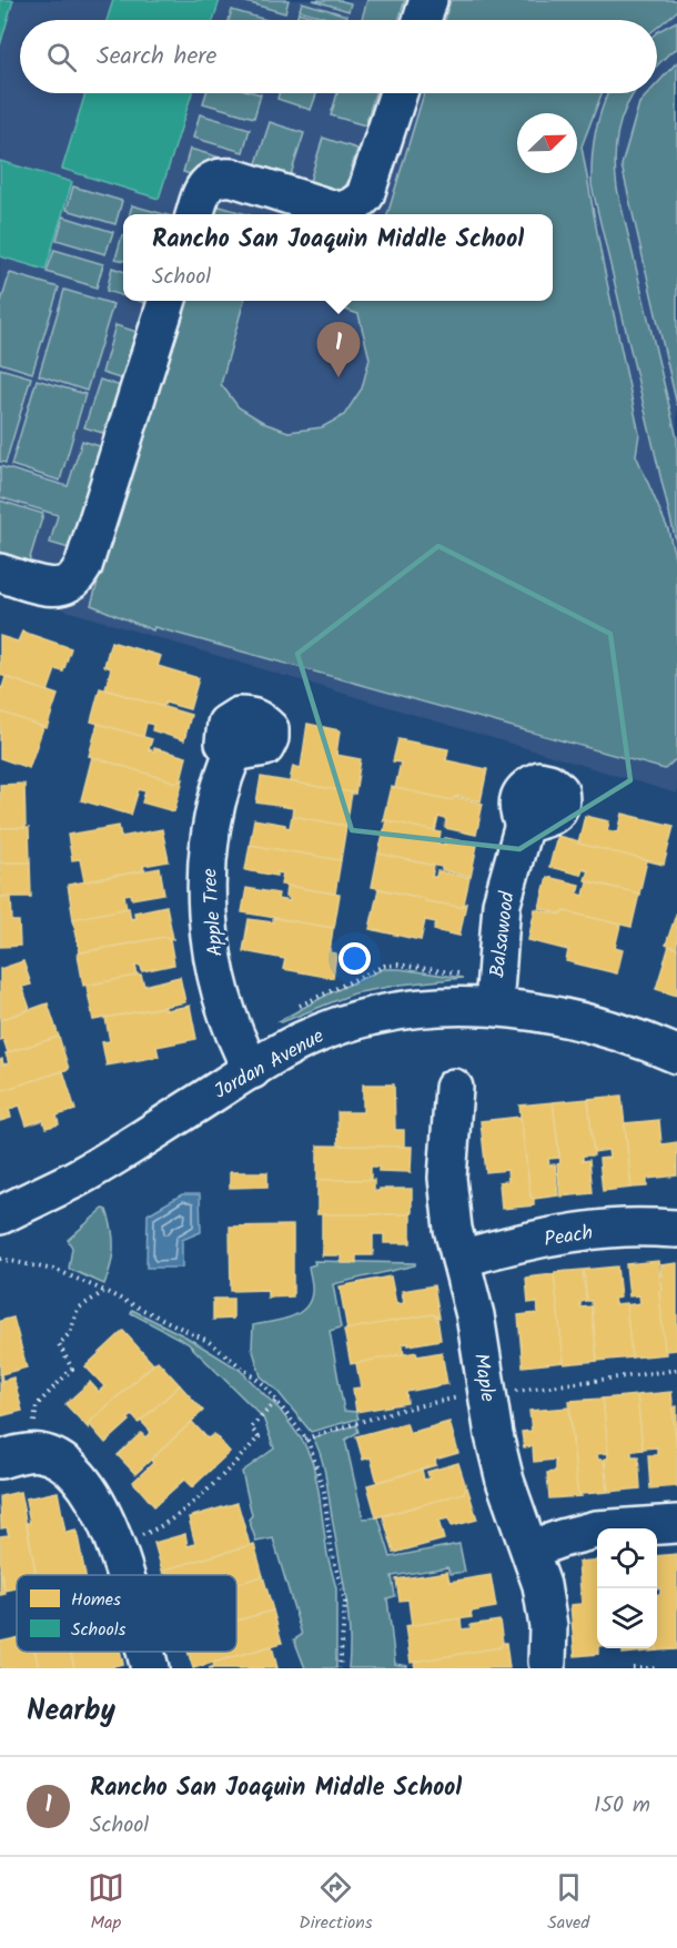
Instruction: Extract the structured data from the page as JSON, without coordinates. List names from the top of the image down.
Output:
{
  "streets": {
    "street": [
      "Apple Tree",
      "Balsawood",
      "Jordan Avenue",
      "Peach",
      "Maple"
    ]
  },
  "crossings": [
    ["Apple Tree", "Jordan Avenue"],
    ["Balsawood", "Jordan Avenue"],
    ["Peach", "Maple"]
  ],
  "legend": ["Homes", "Schools"],
  "north": "top right",
  "page": {
    "search": "Search here",
    "popup": ["Rancho San Joaquin Middle School", "School"],
    "pins": "1",
    "heading": "Nearby",
    "list": [
      {
        "mark": "1",
        "name": "Rancho San Joaquin Middle School",
        "note": "School",
        "value": "150 m"
      }
    ],
    "nav": ["Map", "Directions", "Saved"]
  }
}
